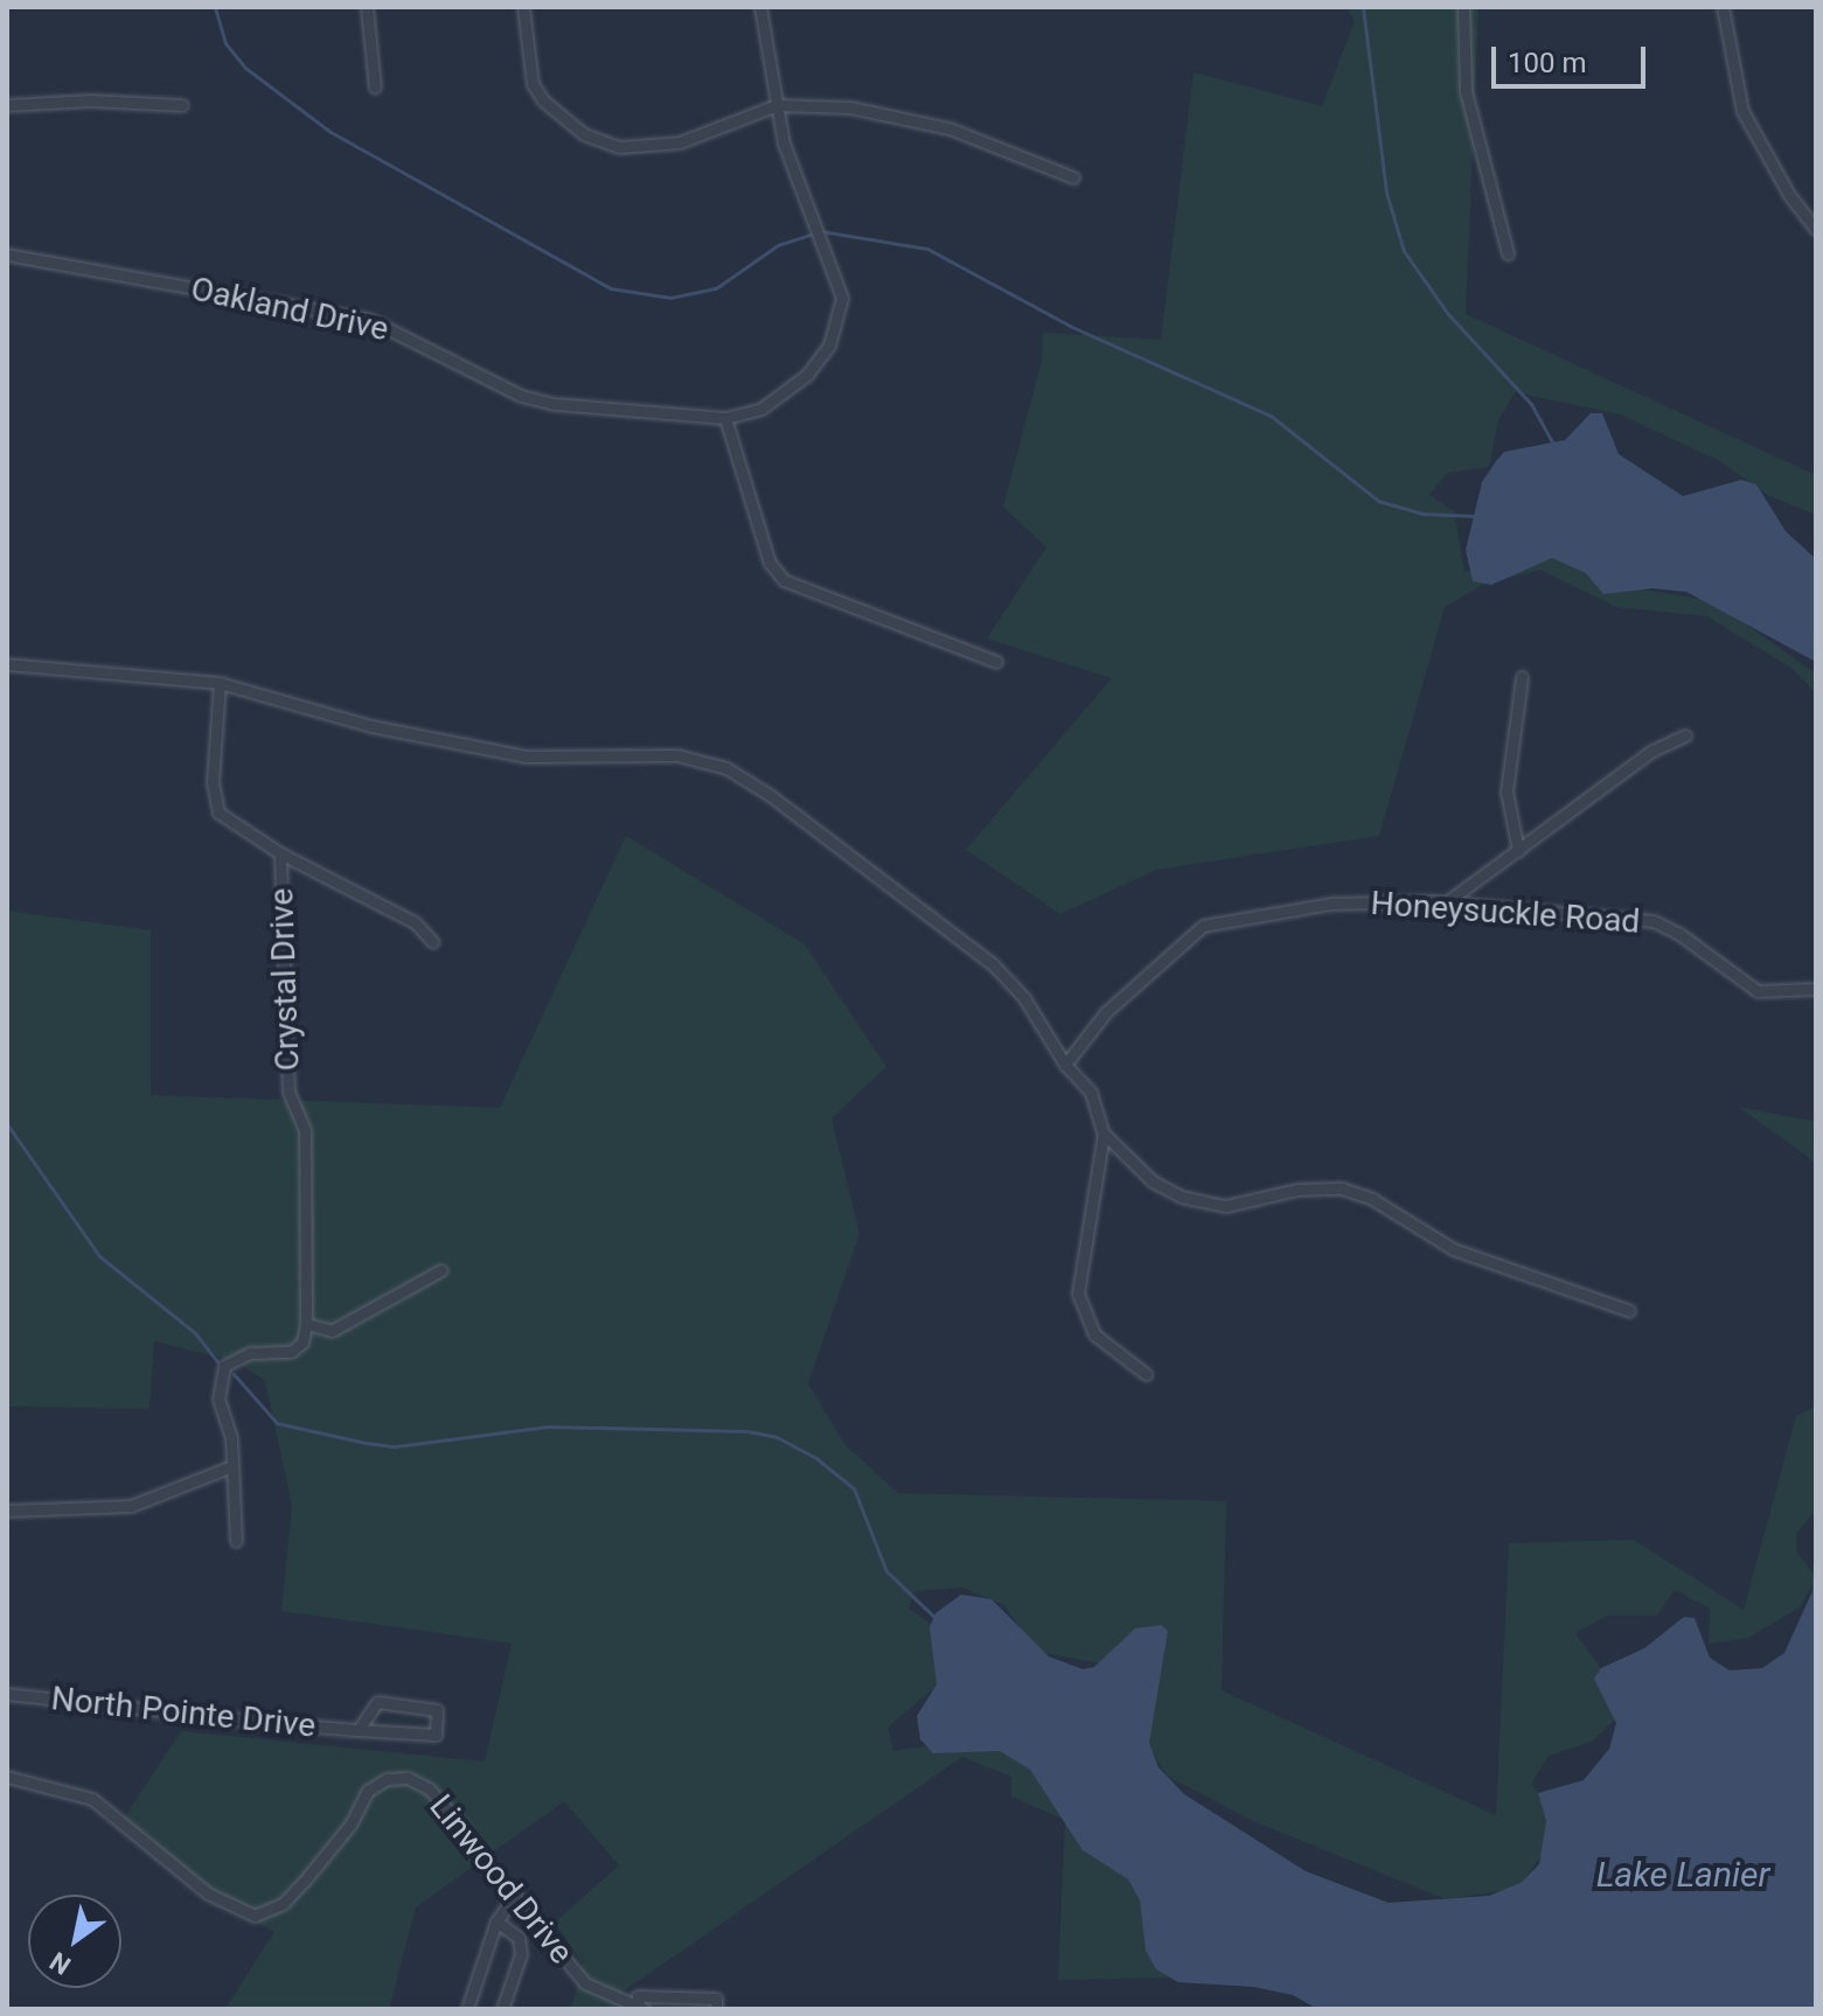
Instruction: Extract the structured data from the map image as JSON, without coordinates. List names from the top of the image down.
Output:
{
  "streets": {
    "street": [
      "Oakland Drive",
      "Honeysuckle Road",
      "Crystal Drive",
      "North Pointe Drive",
      "Linwood Drive"
    ]
  },
  "water": ["Lake Lanier"],
  "scale_bar": "100 m",
  "north": "bottom left"
}
